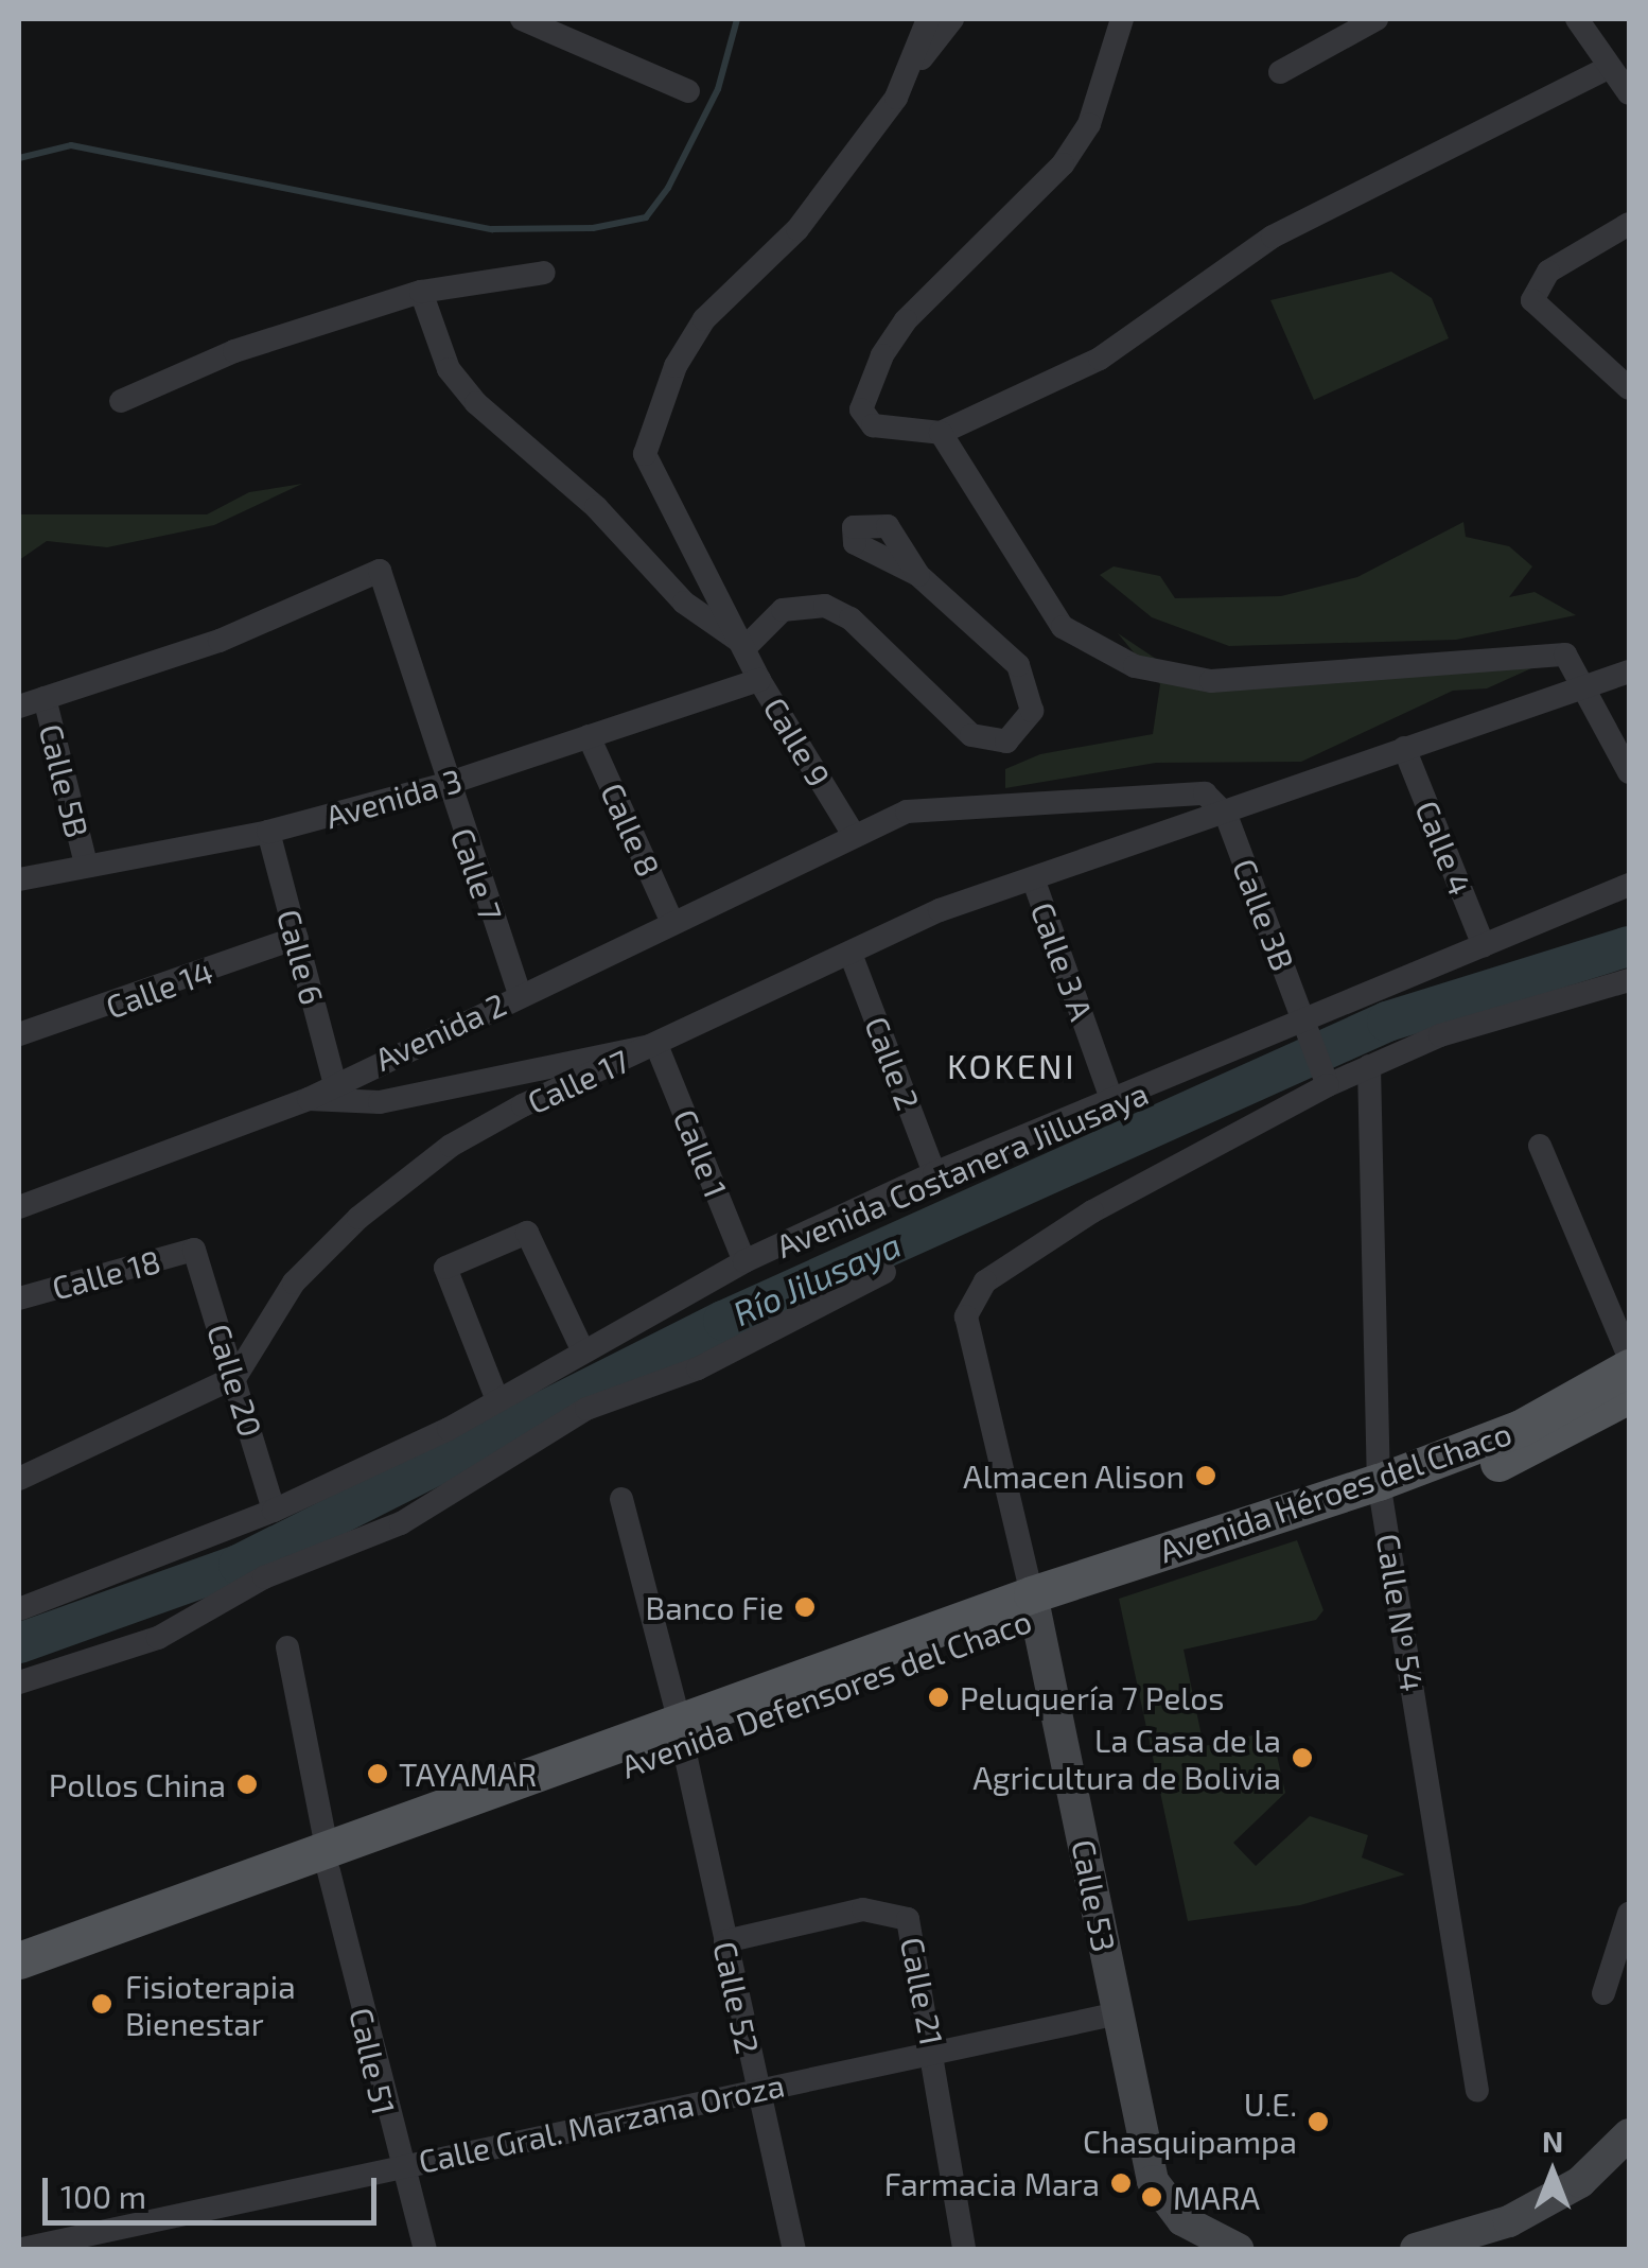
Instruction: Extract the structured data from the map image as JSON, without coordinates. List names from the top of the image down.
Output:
{
  "streets": {
    "main road": ["Avenida Héroes del Chaco", "Avenida Defensores del Chaco"],
    "street": [
      "Calle 9",
      "Calle 5B",
      "Avenida 3",
      "Calle 8",
      "Calle 4",
      "Calle 7",
      "Calle 3B",
      "Calle 6",
      "Calle 3 A",
      "Calle 14",
      "Avenida 2",
      "Calle 2",
      "Calle 17",
      "Calle 1",
      "Avenida Costanera Jillusaya",
      "Calle 18",
      "Calle 20",
      "Calle Nº 54",
      "Calle 53",
      "Calle 21",
      "Calle 52",
      "Calle 51",
      "Calle Gral. Marzana Oroza"
    ]
  },
  "crossings": [
    ["Calle 9", "Avenida 3"],
    ["Calle 9", "Avenida 2"],
    ["Calle 5B", "Avenida 3"],
    ["Calle 5B", "Calle 7"],
    ["Avenida 3", "Calle 8"],
    ["Avenida 3", "Calle 7"],
    ["Avenida 3", "Calle 6"],
    ["Calle 8", "Avenida 2"],
    ["Calle 4", "Calle 17"],
    ["Calle 4", "Avenida Costanera Jillusaya"],
    ["Calle 7", "Avenida 2"],
    ["Calle 3B", "Avenida 2"],
    ["Calle 3B", "Calle 17"],
    ["Calle 3B", "Avenida Costanera Jillusaya"],
    ["Calle 3B", "Calle 53"],
    ["Calle 6", "Calle 14"],
    ["Calle 6", "Avenida 2"],
    ["Calle 3 A", "Calle 17"],
    ["Calle 3 A", "Avenida Costanera Jillusaya"],
    ["Avenida 2", "Calle 17"],
    ["Calle 2", "Calle 17"],
    ["Calle 2", "Avenida Costanera Jillusaya"],
    ["Calle 17", "Calle 1"],
    ["Calle 17", "Calle 20"],
    ["Calle 1", "Avenida Costanera Jillusaya"],
    ["Avenida Costanera Jillusaya", "Calle 20"],
    ["Calle 18", "Calle 20"],
    ["Avenida Héroes del Chaco", "Calle Nº 54"],
    ["Avenida Héroes del Chaco", "Avenida Defensores del Chaco"],
    ["Calle Nº 54", "Avenida Defensores del Chaco"],
    ["Avenida Defensores del Chaco", "Calle 53"],
    ["Avenida Defensores del Chaco", "Calle 52"],
    ["Avenida Defensores del Chaco", "Calle 51"],
    ["Calle 53", "Calle Gral. Marzana Oroza"],
    ["Calle 21", "Calle 52"],
    ["Calle 21", "Calle Gral. Marzana Oroza"],
    ["Calle 52", "Calle Gral. Marzana Oroza"],
    ["Calle 51", "Calle Gral. Marzana Oroza"]
  ],
  "districts": ["KOKENI"],
  "water": ["Río Jilusaya"],
  "places": [
    "Almacen Alison",
    "Banco Fie",
    "Peluquería 7 Pelos",
    "La Casa de la Agricultura de Bolivia",
    "TAYAMAR",
    "Pollos China",
    "Fisioterapia Bienestar",
    "U.E. Chasquipampa",
    "Farmacia Mara",
    "MARA"
  ],
  "scale_bar": "100 m",
  "north": "top"
}
